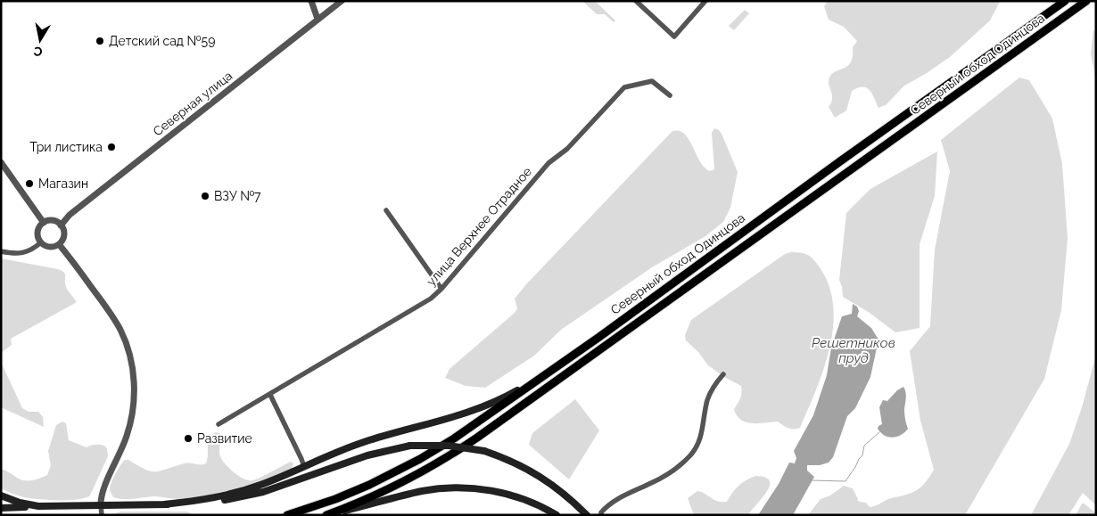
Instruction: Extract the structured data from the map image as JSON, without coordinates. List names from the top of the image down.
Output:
{
  "streets": {
    "highway": ["Северный обход Одинцова"],
    "street": ["Северная улица", "улица Верхнее Отрадное"]
  },
  "water": ["Решетников пруд"],
  "places": [
    "Детский сад №59",
    "Три листика",
    "Магазин",
    "ВЗУ №7",
    "Развитие"
  ],
  "north": "bottom"
}
